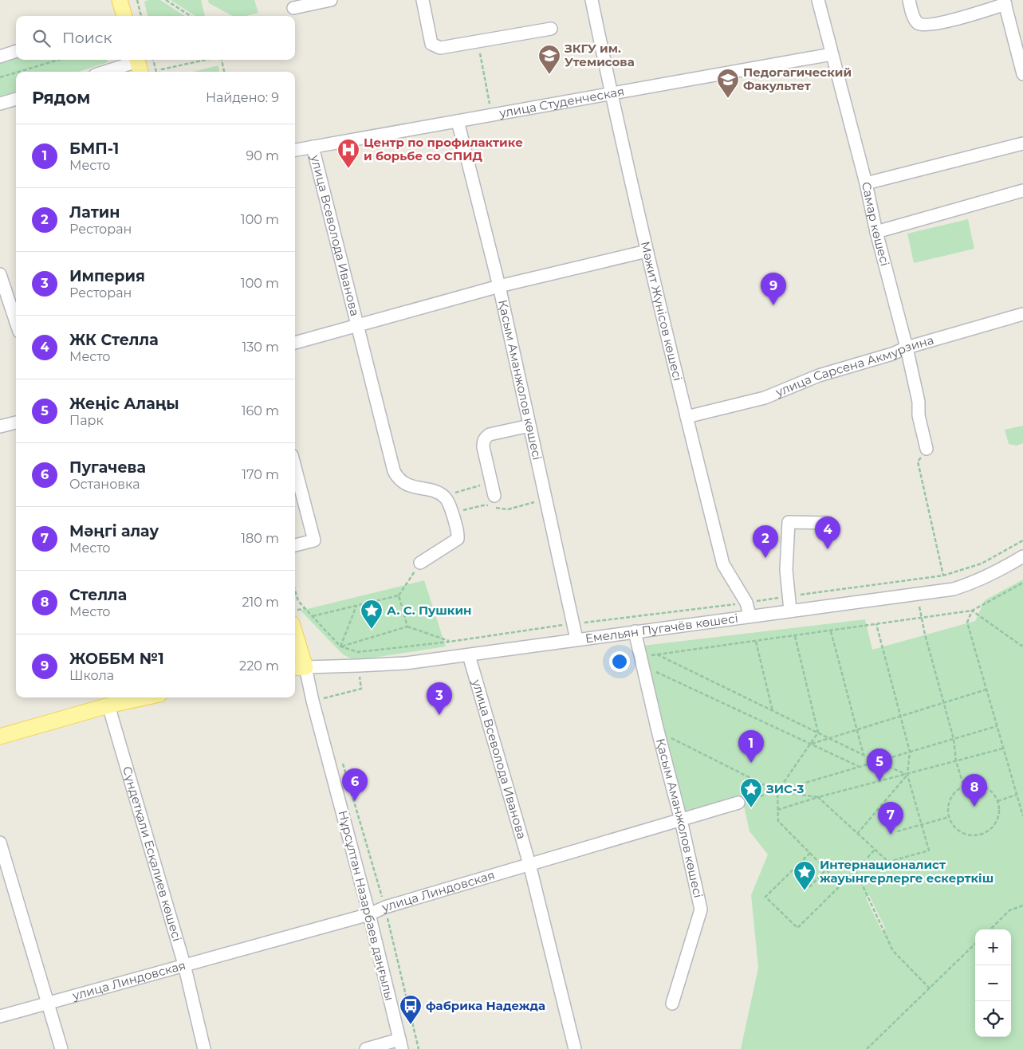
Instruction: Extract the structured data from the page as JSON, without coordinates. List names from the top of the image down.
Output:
{
  "streets": {
    "main road": ["Нұрсұлтан Назарбаев даңғылы"],
    "street": [
      "улица Студенческая",
      "Самар көшесі",
      "улица Всеволода Иванова",
      "Мәжит Жүнісов көшесі",
      "улица Сарсена Акмурзина",
      "Қасым Аманжолов көшесі",
      "Емельян Пугачёв көшесі",
      "Сүндетқали Есқалиев көшесі",
      "улица Линдовская"
    ]
  },
  "crossings": [
    ["улица Студенческая", "Самар көшесі"],
    ["улица Студенческая", "улица Всеволода Иванова"],
    ["улица Студенческая", "Мәжит Жүнісов көшесі"],
    ["улица Студенческая", "Қасым Аманжолов көшесі"],
    ["Самар көшесі", "улица Сарсена Акмурзина"],
    ["улица Всеволода Иванова", "Емельян Пугачёв көшесі"],
    ["улица Всеволода Иванова", "улица Линдовская"],
    ["Мәжит Жүнісов көшесі", "улица Сарсена Акмурзина"],
    ["Мәжит Жүнісов көшесі", "Емельян Пугачёв көшесі"],
    ["Қасым Аманжолов көшесі", "Емельян Пугачёв көшесі"],
    ["Қасым Аманжолов көшесі", "улица Линдовская"],
    ["Емельян Пугачёв көшесі", "Нұрсұлтан Назарбаев даңғылы"],
    ["Сүндетқали Есқалиев көшесі", "улица Линдовская"],
    ["улица Линдовская", "Нұрсұлтан Назарбаев даңғылы"]
  ],
  "places": {
    "school or university": ["ЗКГУ им. Утемисова", "Педогагический Факультет"],
    "hospital": ["Центр по профилактике и борьбе со СПИД"],
    "place": ["А. С. Пушкин", "ЗИС-3", "Интернационалист жауынгерлерге ескерткіш"],
    "bus stop": ["фабрика Надежда"]
  },
  "page": {
    "search": "Поиск",
    "heading": ["Рядом", "Найдено: 9"],
    "list": [
      {
        "mark": "1",
        "name": "БМП-1",
        "note": "Место",
        "value": "90 m"
      },
      {
        "mark": "2",
        "name": "Латин",
        "note": "Ресторан",
        "value": "100 m"
      },
      {
        "mark": "3",
        "name": "Империя",
        "note": "Ресторан",
        "value": "100 m"
      },
      {
        "mark": "4",
        "name": "ЖК Стелла",
        "note": "Место",
        "value": "130 m"
      },
      {
        "mark": "5",
        "name": "Жеңіс Алаңы",
        "note": "Парк",
        "value": "160 m"
      },
      {
        "mark": "6",
        "name": "Пугачева",
        "note": "Остановка",
        "value": "170 m"
      },
      {
        "mark": "7",
        "name": "Мәңгі алау",
        "note": "Место",
        "value": "180 m"
      },
      {
        "mark": "8",
        "name": "Стелла",
        "note": "Место",
        "value": "210 m"
      },
      {
        "mark": "9",
        "name": "ЖОББМ №1",
        "note": "Школа",
        "value": "220 m"
      }
    ],
    "pins": [
      "9",
      "4",
      "2",
      "3",
      "1",
      "5",
      "6",
      "8",
      "7"
    ],
    "map_buttons": ["+", "−"]
  }
}
